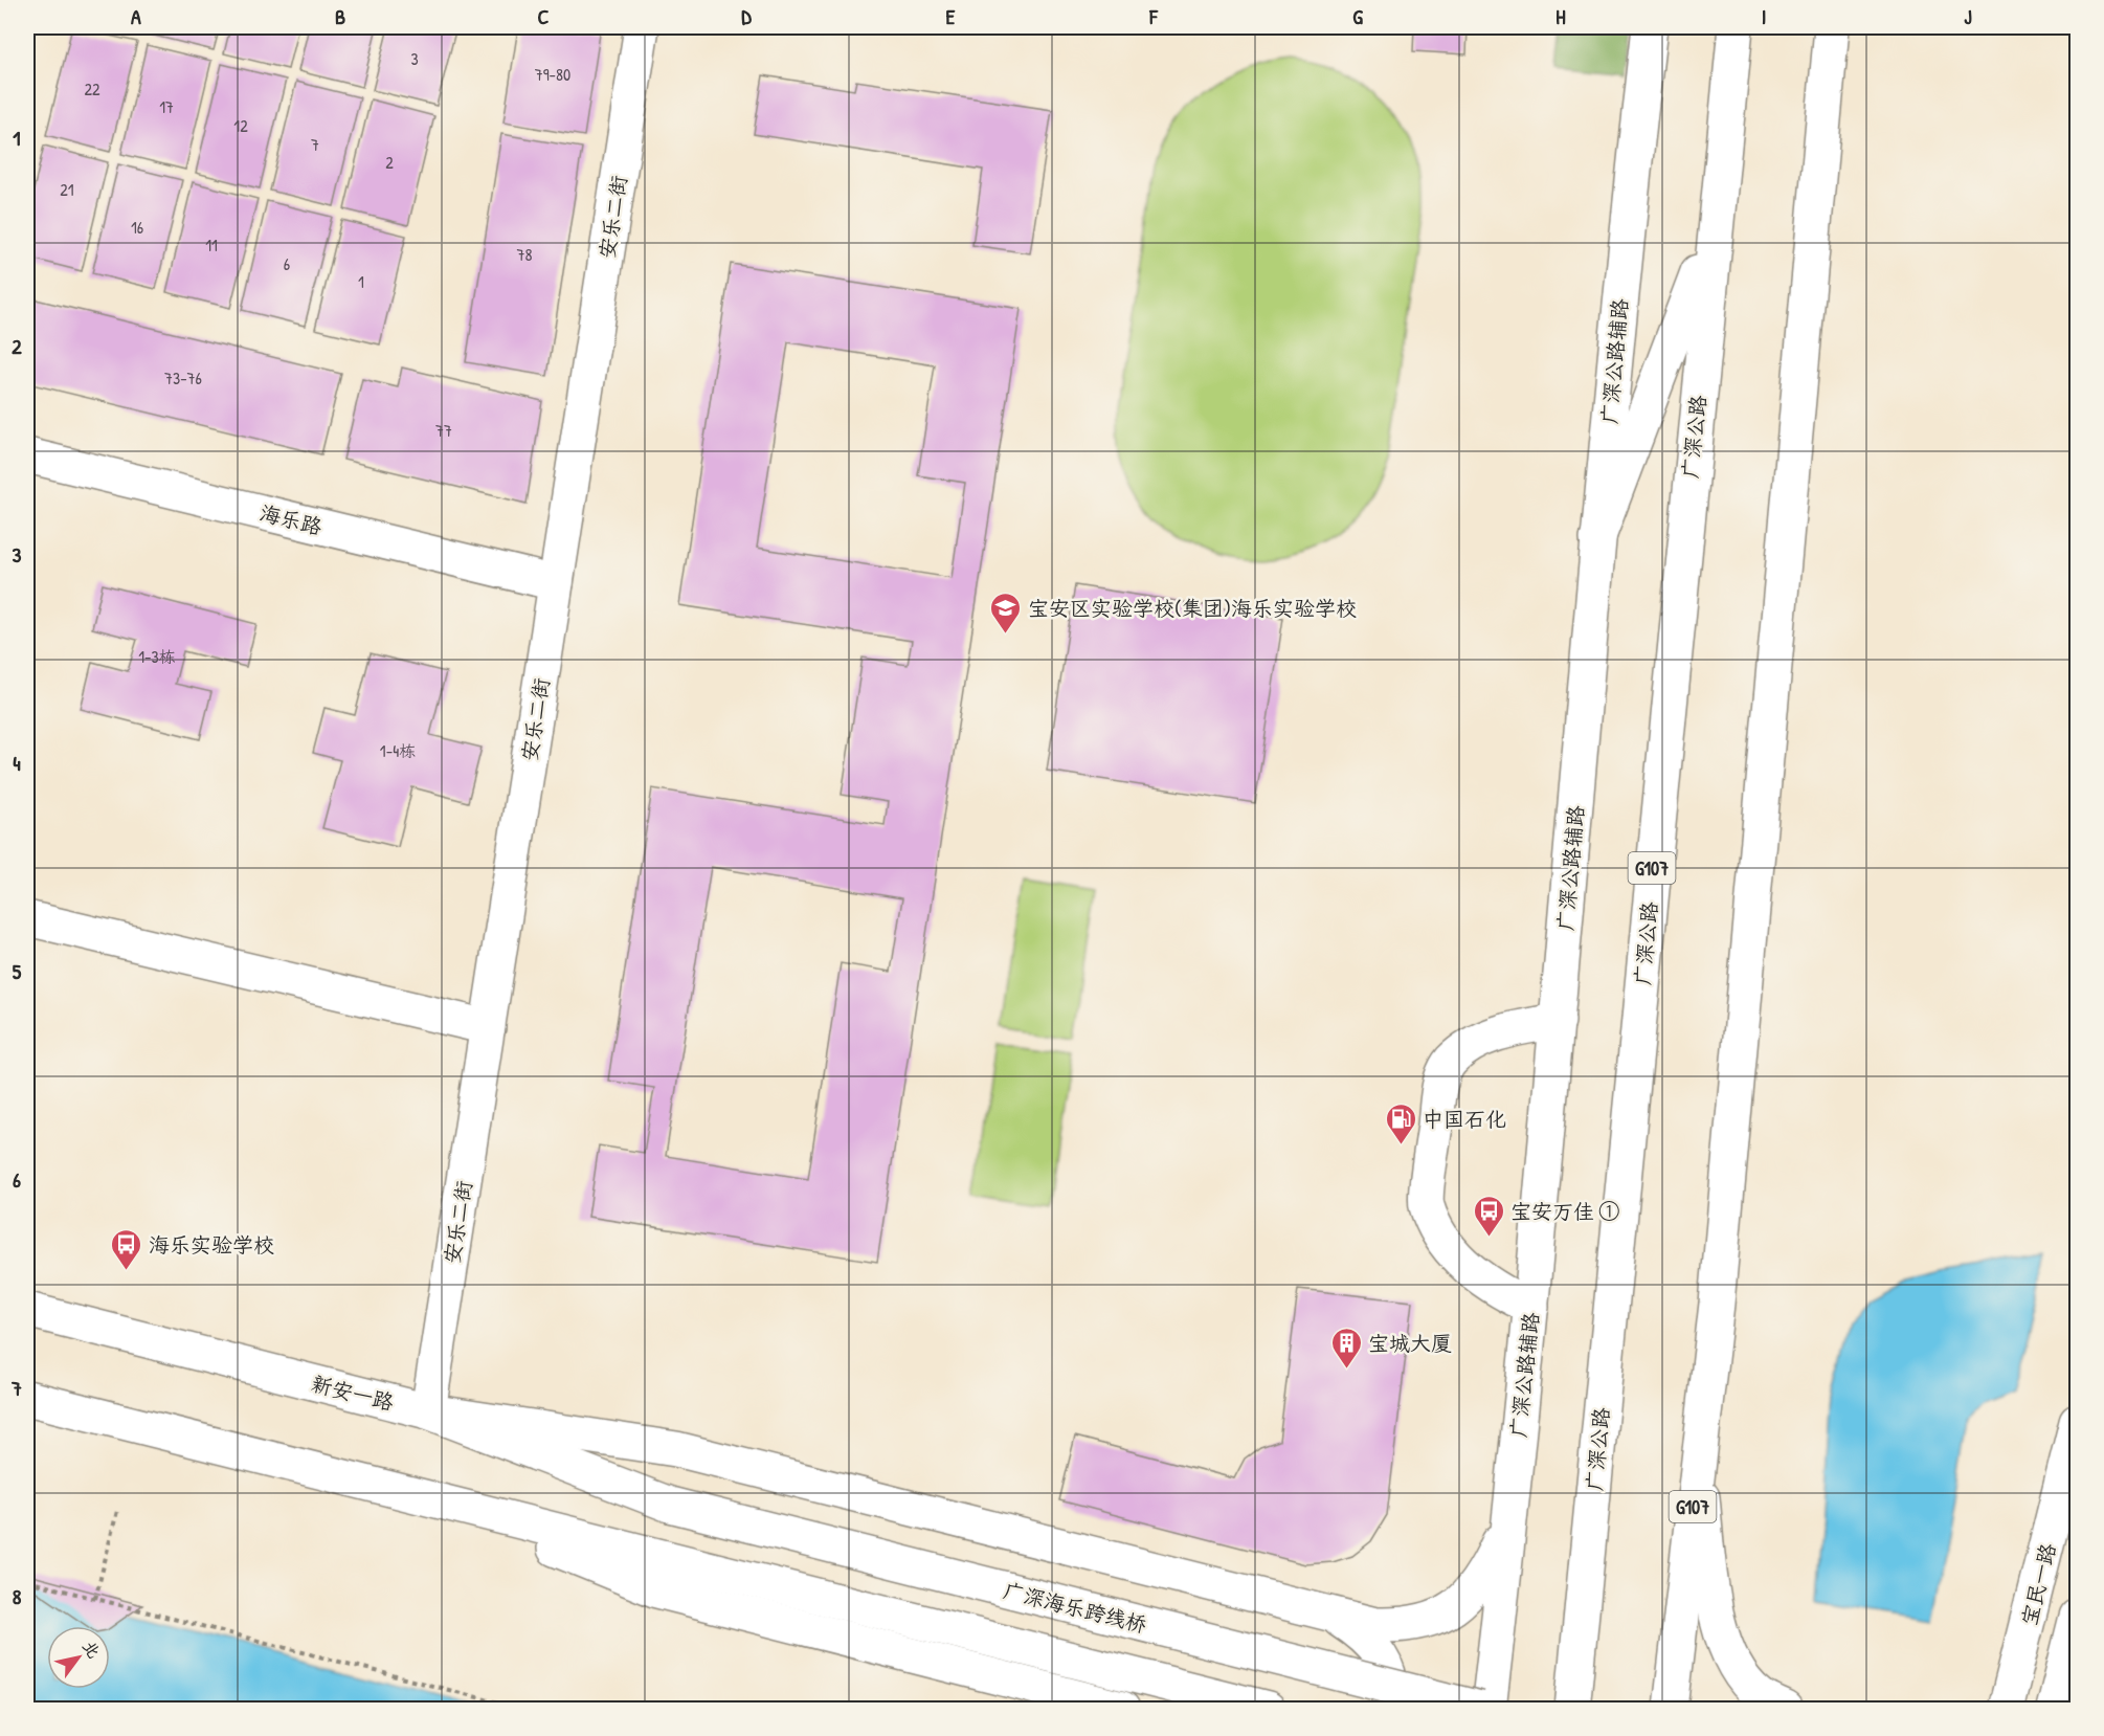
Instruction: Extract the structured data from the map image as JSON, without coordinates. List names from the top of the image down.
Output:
{
  "streets": {
    "main road": [
      "安乐二街",
      "广深公路辅路",
      "广深公路",
      "海乐路",
      "G107",
      "新安一路",
      "宝民一路",
      "广深海乐跨线桥"
    ]
  },
  "crossings": [
    ["安乐二街", "海乐路"],
    ["安乐二街", "新安一路"],
    ["新安一路", "广深海乐跨线桥"]
  ],
  "places": {
    "school or university": ["宝安区实验学校(集团)海乐实验学校"],
    "fuel station": ["中国石化"],
    "bus stop": ["宝安万佳 ①", "海乐实验学校"],
    "building": ["宝城大厦"]
  },
  "house_numbers": [
    "3",
    "79-80",
    "22",
    "17",
    "12",
    "7",
    "2",
    "21",
    "16",
    "11",
    "78",
    "6",
    "1",
    "73-76",
    "77",
    "1-3栋",
    "1-4栋"
  ],
  "north": "top right",
  "grid": {
    "columns": [
      "A",
      "B",
      "C",
      "D",
      "E",
      "F",
      "G",
      "H",
      "I",
      "J"
    ],
    "rows": [
      "1",
      "2",
      "3",
      "4",
      "5",
      "6",
      "7",
      "8"
    ]
  }
}
